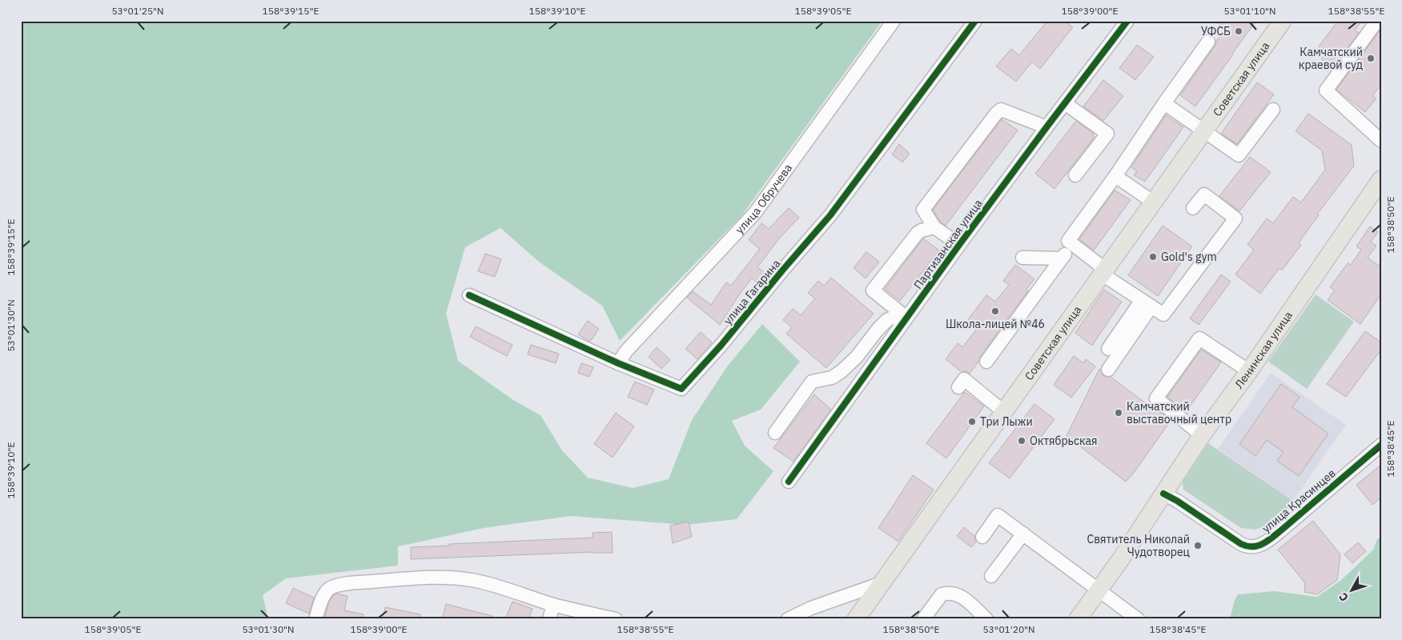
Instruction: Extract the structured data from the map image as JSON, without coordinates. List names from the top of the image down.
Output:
{
  "streets": {
    "main road": ["Советская улица", "Ленинская улица"],
    "street": [
      "улица Обручева",
      "Партизанская улица",
      "улица Гагарина",
      "улица Красинцев"
    ]
  },
  "crossings": [
    ["улица Обручева", "улица Гагарина"],
    ["Ленинская улица", "улица Красинцев"]
  ],
  "places": [
    "УФСБ",
    "Камчатский краевой суд",
    "Gold's gym",
    "Школа-лицей №46",
    "Камчатский выставочный центр",
    "Три Лыжи",
    "Октябрьская",
    "Святитель Николай Чудотворец"
  ],
  "north": "bottom left",
  "coordinates": [
    "53°01'25\"N",
    "158°39'15\"E",
    "158°39'10\"E",
    "158°39'05\"E",
    "158°39'00\"E",
    "53°01'10\"N",
    "158°38'55\"E",
    "158°38'50\"E",
    "53°01'30\"N",
    "158°38'45\"E",
    "53°01'20\"N"
  ]
}
